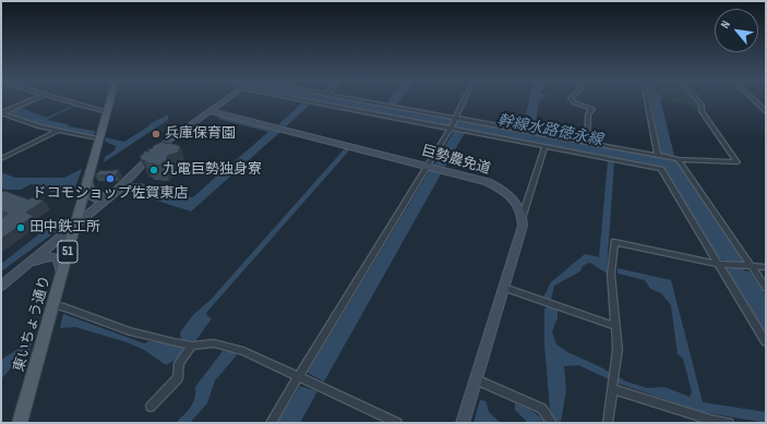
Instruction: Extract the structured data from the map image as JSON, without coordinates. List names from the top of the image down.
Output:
{
  "streets": {
    "main road": ["51", "東いちょう通り"],
    "street": ["巨勢農免道"]
  },
  "water": ["幹線水路徳永線"],
  "places": [
    "兵庫保育園",
    "九電巨勢独身寮",
    "ドコモショップ佐賀東店",
    "田中鉄工所"
  ],
  "north": "top left"
}
